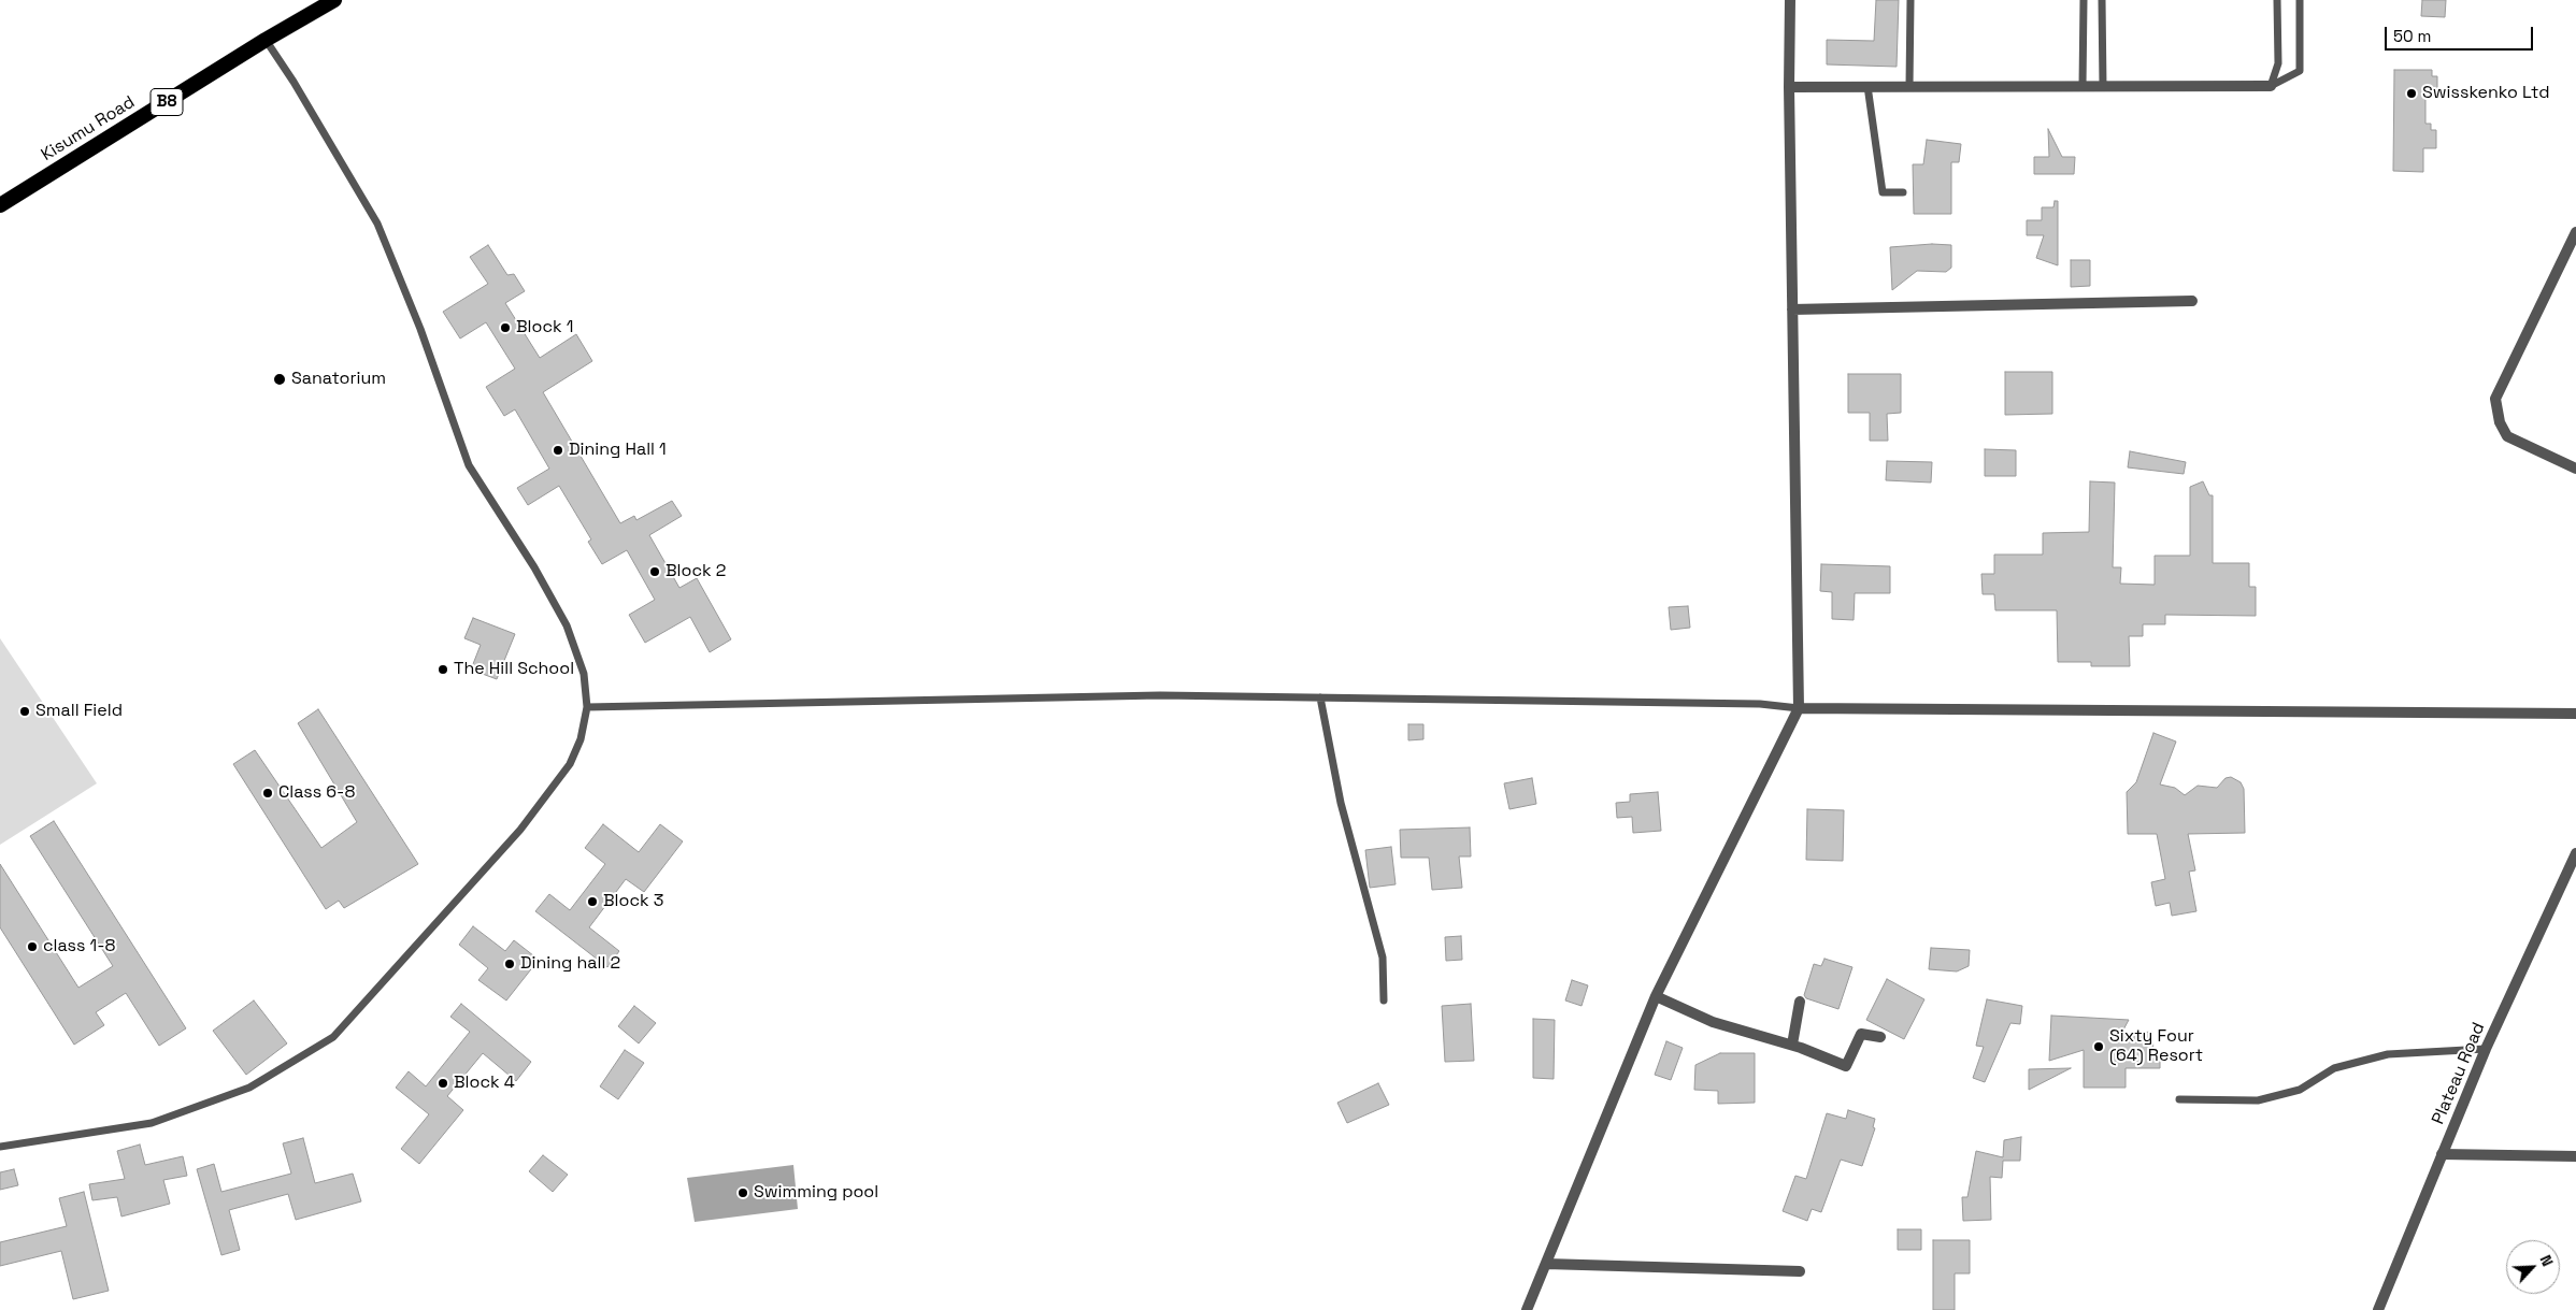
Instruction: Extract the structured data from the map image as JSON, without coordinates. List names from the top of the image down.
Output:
{
  "streets": {
    "highway": ["B8", "Kisumu Road"],
    "street": ["Plateau Road"]
  },
  "places": [
    "Swisskenko Ltd",
    "Block 1",
    "Sanatorium",
    "Dining Hall 1",
    "Block 2",
    "The Hill School",
    "Small Field",
    "Class 6-8",
    "Block 3",
    "class 1-8",
    "Dining hall 2",
    "Sixty Four (64) Resort",
    "Block 4",
    "Swimming pool"
  ],
  "scale_bar": "50 m",
  "north": "top right"
}
